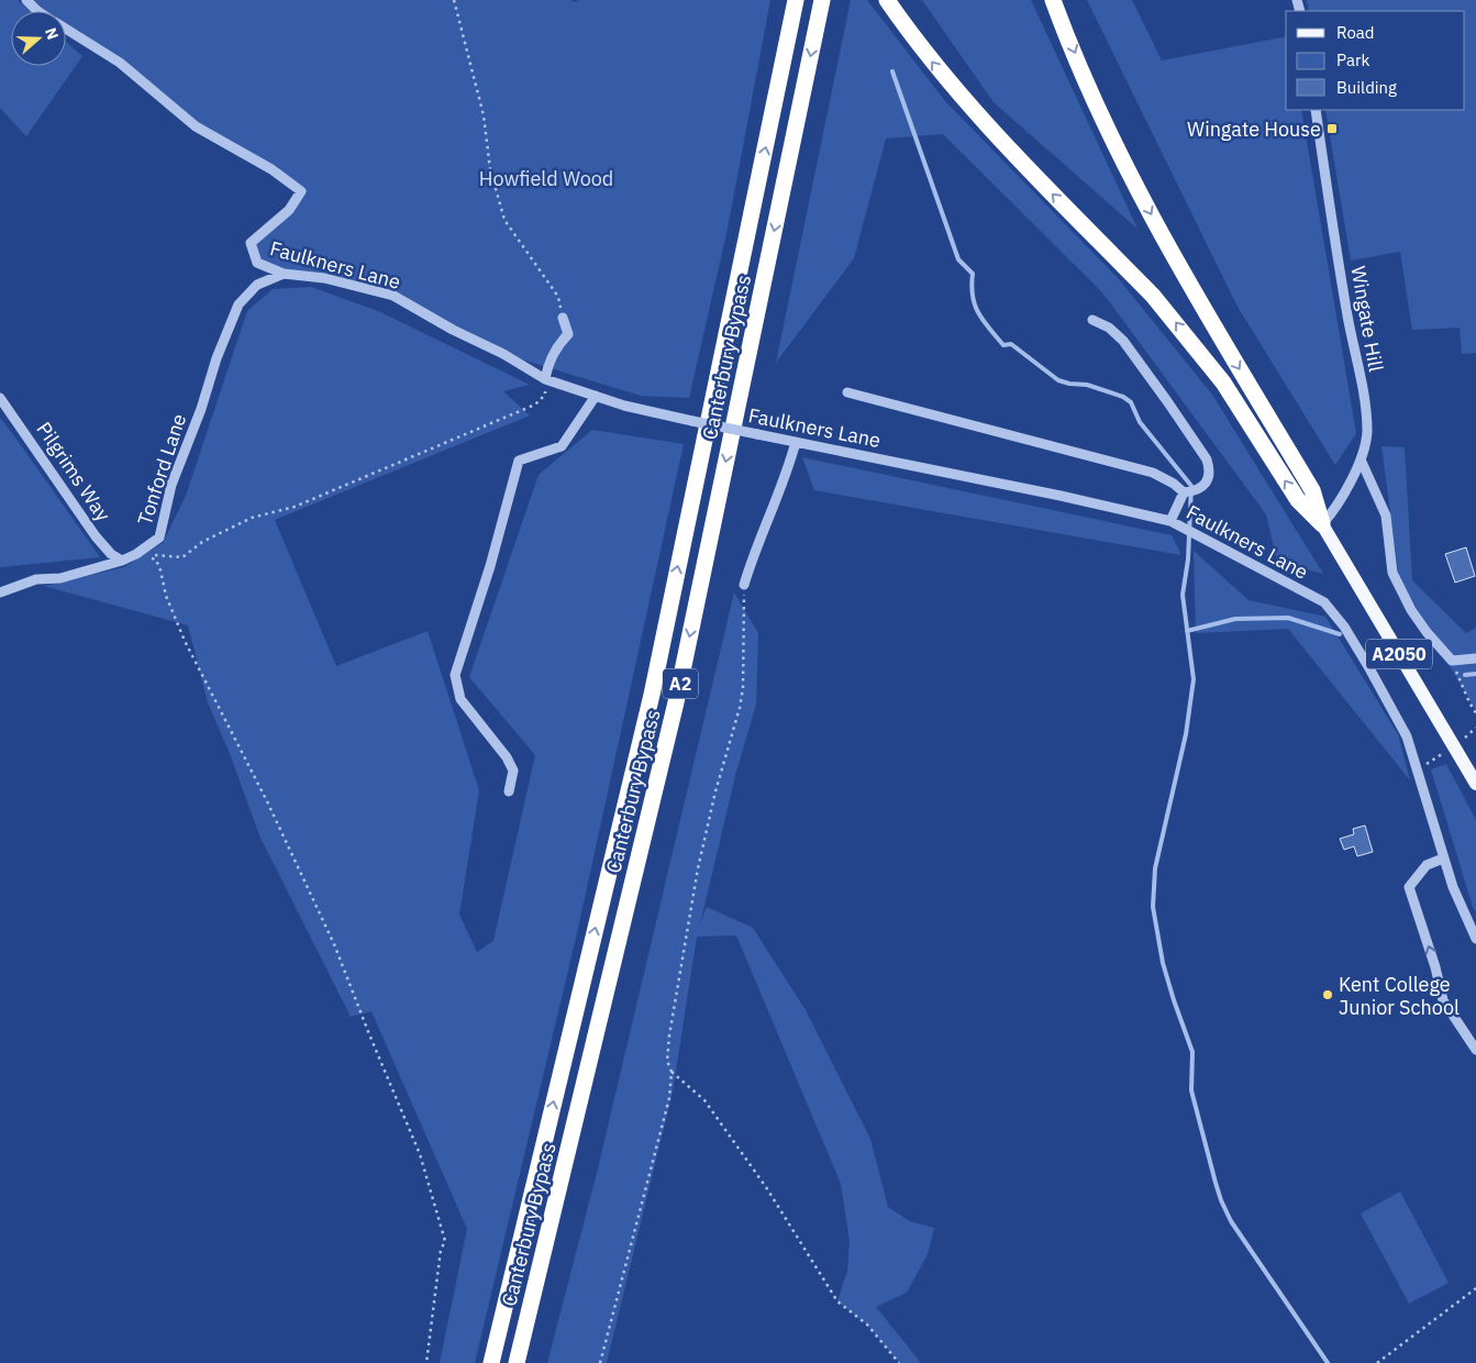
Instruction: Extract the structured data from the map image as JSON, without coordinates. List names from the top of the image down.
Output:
{
  "streets": {
    "highway": ["Canterbury Bypass", "A2"],
    "main road": ["A2050"],
    "street": [
      "Faulkners Lane",
      "Wingate Hill",
      "Tonford Lane",
      "Pilgrims Way"
    ]
  },
  "crossings": [
    ["Faulkners Lane", "Tonford Lane"],
    ["Wingate Hill", "A2050"],
    ["Tonford Lane", "Pilgrims Way"]
  ],
  "parks": ["Howfield Wood"],
  "places": {
    "transit": ["Wingate House"],
    "other": ["Kent College Junior School"]
  },
  "legend": ["Road", "Park", "Building"],
  "north": "right"
}
